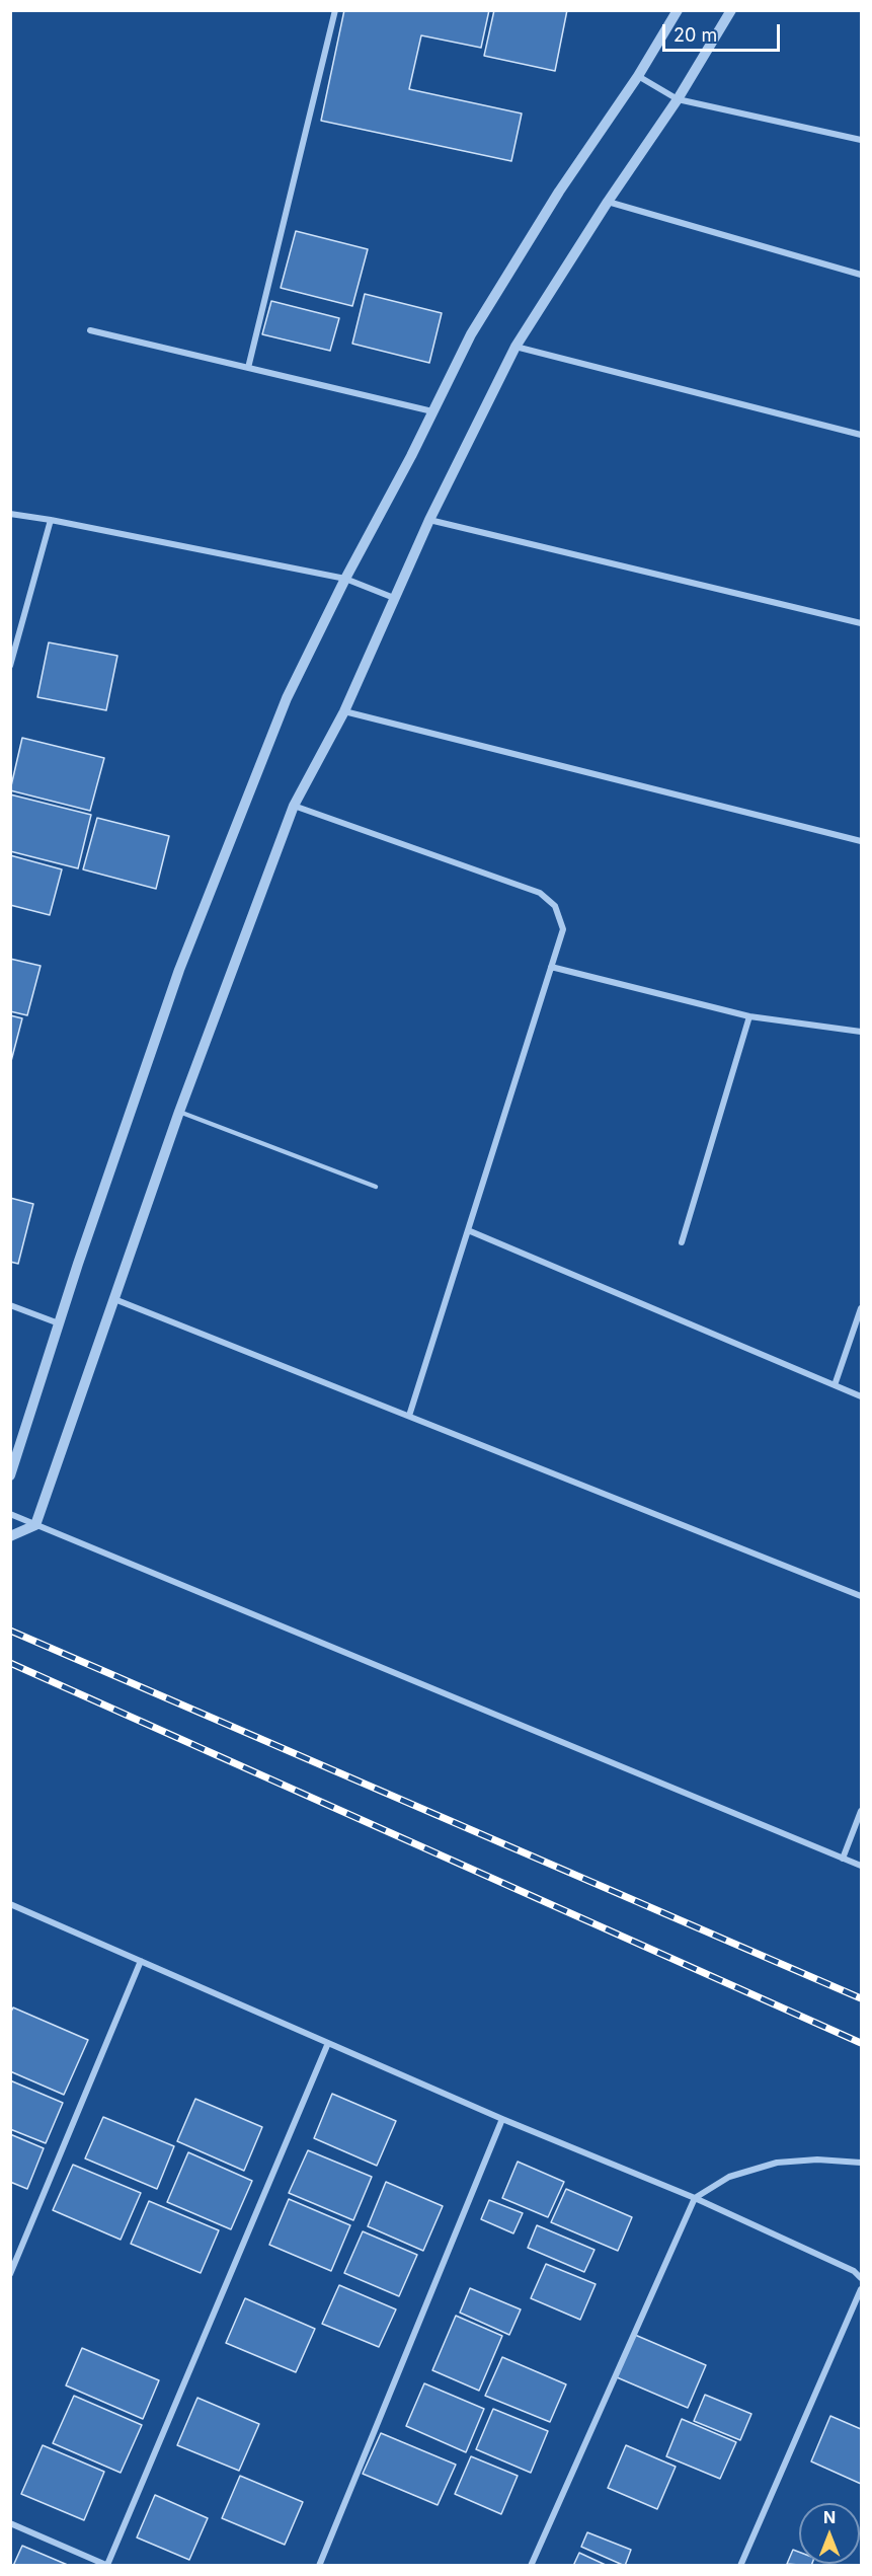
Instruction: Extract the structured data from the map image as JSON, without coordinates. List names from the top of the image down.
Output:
{
  "scale_bar": "20 m",
  "north": "top"
}
